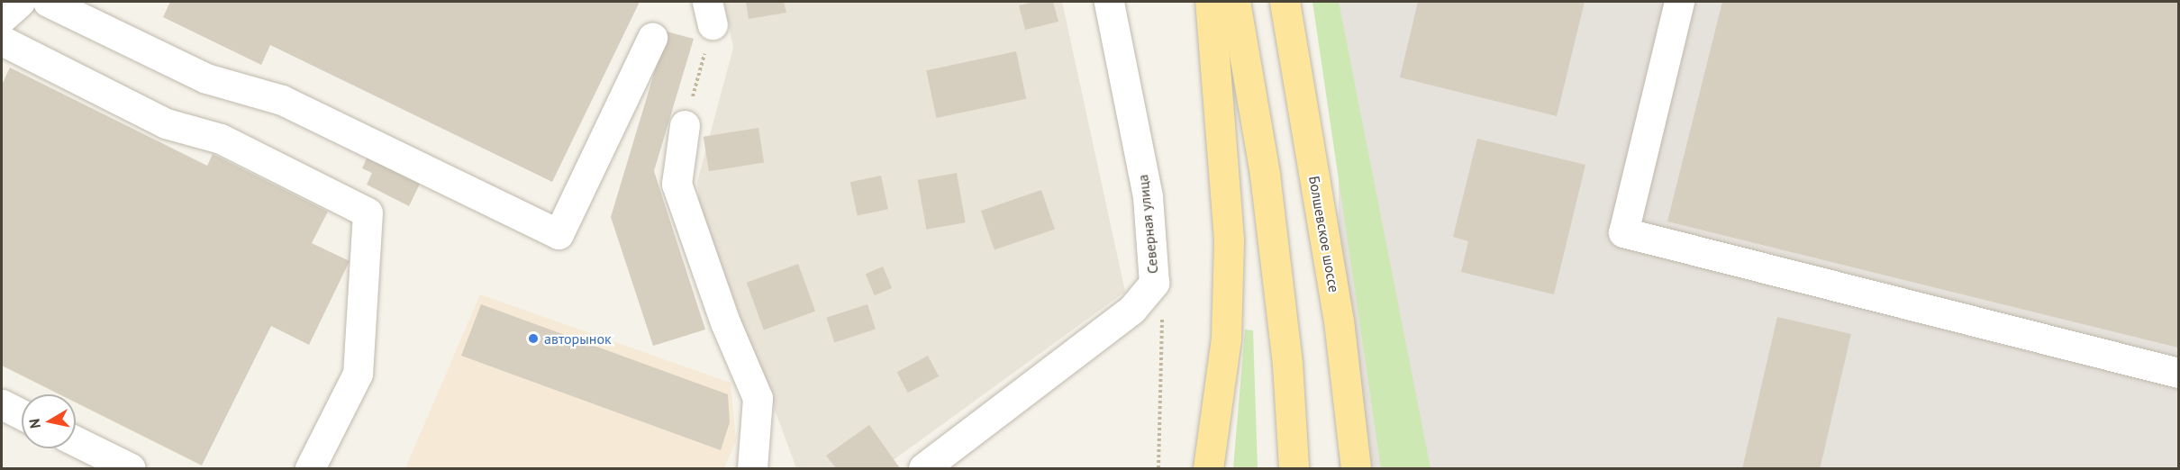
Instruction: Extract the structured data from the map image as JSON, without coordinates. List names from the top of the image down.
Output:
{
  "streets": {
    "main road": ["Болшевское шоссе"],
    "street": ["Северная улица"]
  },
  "places": ["авторынок"],
  "north": "left"
}
